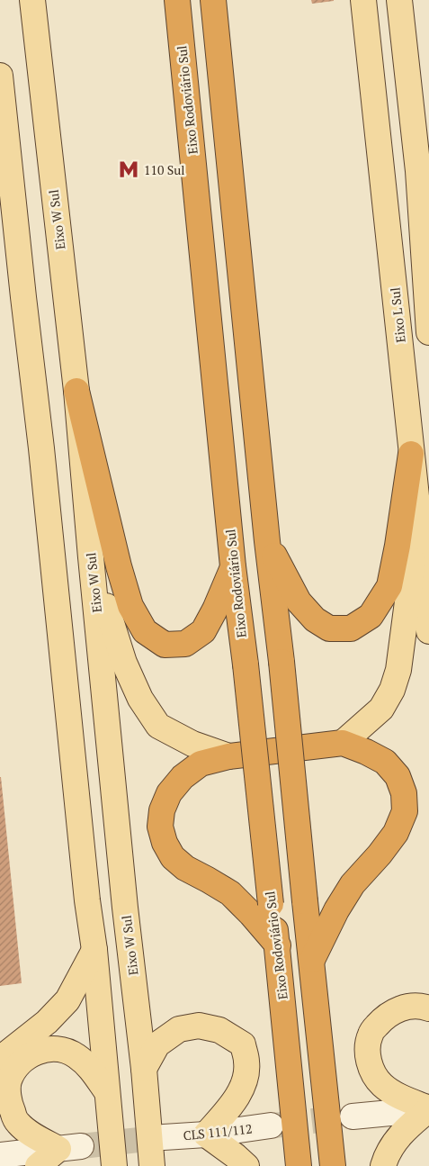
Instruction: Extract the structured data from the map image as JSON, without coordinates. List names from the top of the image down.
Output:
{
  "streets": {
    "highway": ["Eixo Rodoviário Sul"],
    "main road": ["Eixo W Sul", "Eixo L Sul"],
    "street": ["CLS 111/112"]
  },
  "places": {
    "metro station": ["110 Sul"]
  }
}
